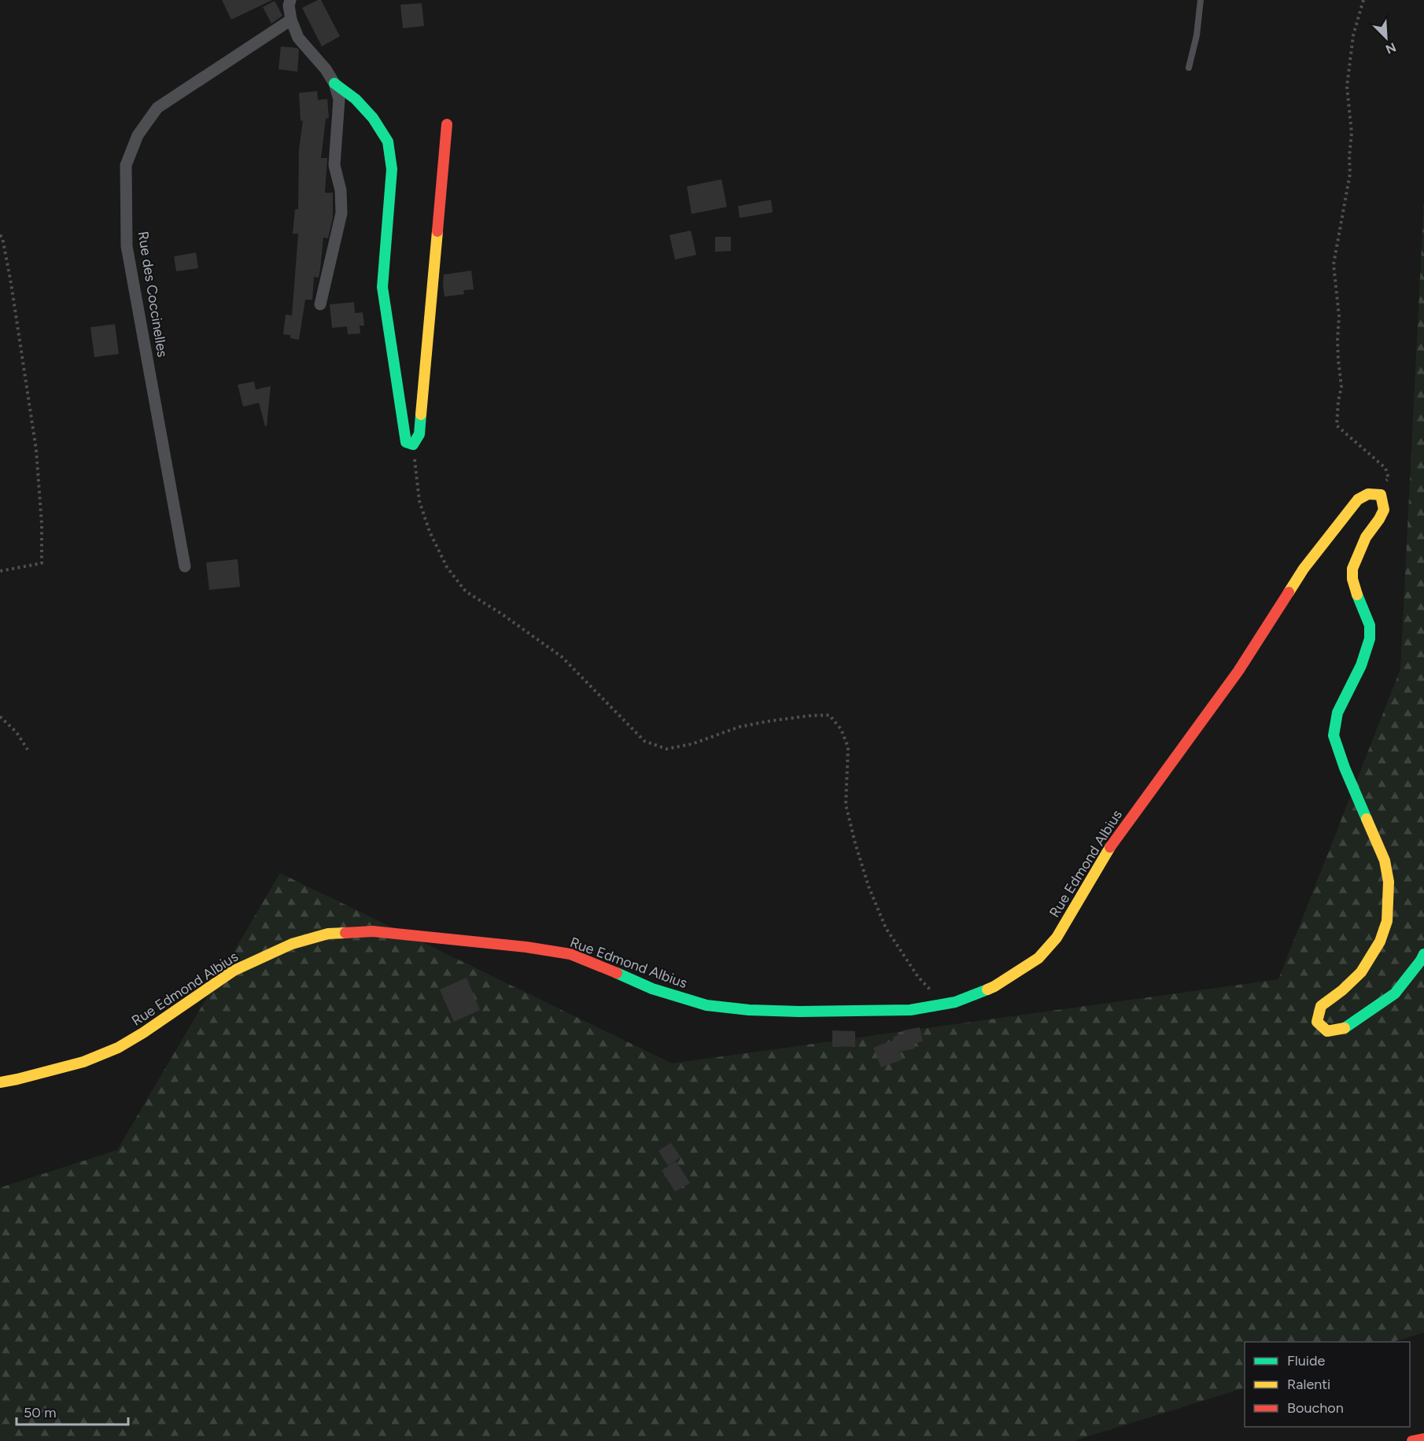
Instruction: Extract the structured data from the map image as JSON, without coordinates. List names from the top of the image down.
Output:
{
  "streets": {
    "main road": ["Rue Edmond Albius"],
    "street": ["Rue des Coccinelles"]
  },
  "legend": ["Fluide", "Ralenti", "Bouchon"],
  "scale_bar": "50 m",
  "north": "bottom right"
}
